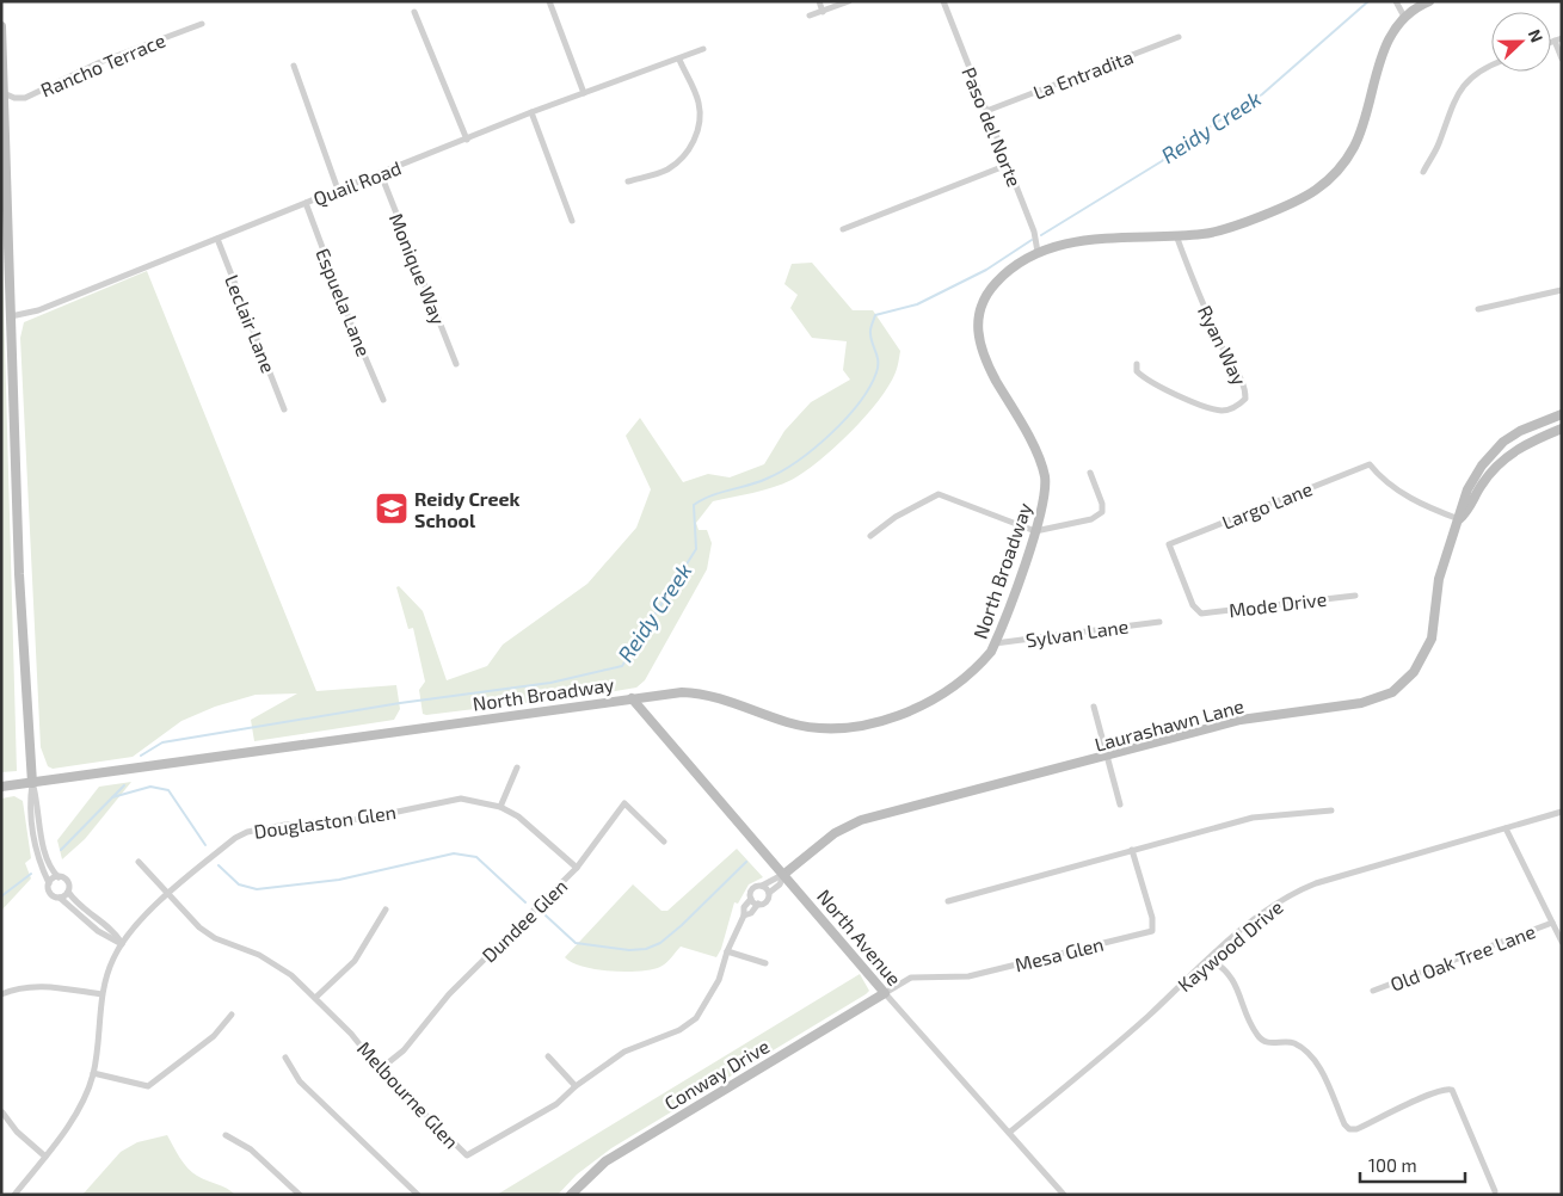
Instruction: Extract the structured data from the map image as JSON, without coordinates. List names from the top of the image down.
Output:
{
  "streets": {
    "street": [
      "Rancho Terrace",
      "La Entradita",
      "Paso del Norte",
      "Quail Road",
      "Monique Way",
      "Espuela Lane",
      "Leclair Lane",
      "Ryan Way",
      "Largo Lane",
      "North Broadway",
      "Mode Drive",
      "Sylvan Lane",
      "Laurashawn Lane",
      "Douglaston Glen",
      "Dundee Glen",
      "North Avenue",
      "Kaywood Drive",
      "Mesa Glen",
      "Old Oak Tree Lane",
      "Conway Drive",
      "Melbourne Glen"
    ]
  },
  "crossings": [
    ["La Entradita", "Paso del Norte"],
    ["Paso del Norte", "North Broadway"],
    ["Quail Road", "Monique Way"],
    ["Quail Road", "Espuela Lane"],
    ["Quail Road", "Leclair Lane"],
    ["Ryan Way", "North Broadway"],
    ["Largo Lane", "Mode Drive"],
    ["Largo Lane", "Laurashawn Lane"],
    ["North Broadway", "Sylvan Lane"],
    ["North Broadway", "North Avenue"],
    ["Laurashawn Lane", "North Avenue"],
    ["Laurashawn Lane", "Melbourne Glen"],
    ["Douglaston Glen", "Dundee Glen"],
    ["Douglaston Glen", "Melbourne Glen"],
    ["Dundee Glen", "Melbourne Glen"],
    ["North Avenue", "Kaywood Drive"],
    ["North Avenue", "Mesa Glen"],
    ["North Avenue", "Conway Drive"],
    ["North Avenue", "Melbourne Glen"],
    ["Kaywood Drive", "Old Oak Tree Lane"],
    ["Mesa Glen", "Conway Drive"]
  ],
  "water": ["Reidy Creek"],
  "places": {
    "school or university": ["Reidy Creek School"]
  },
  "scale_bar": "100 m",
  "north": "right"
}
